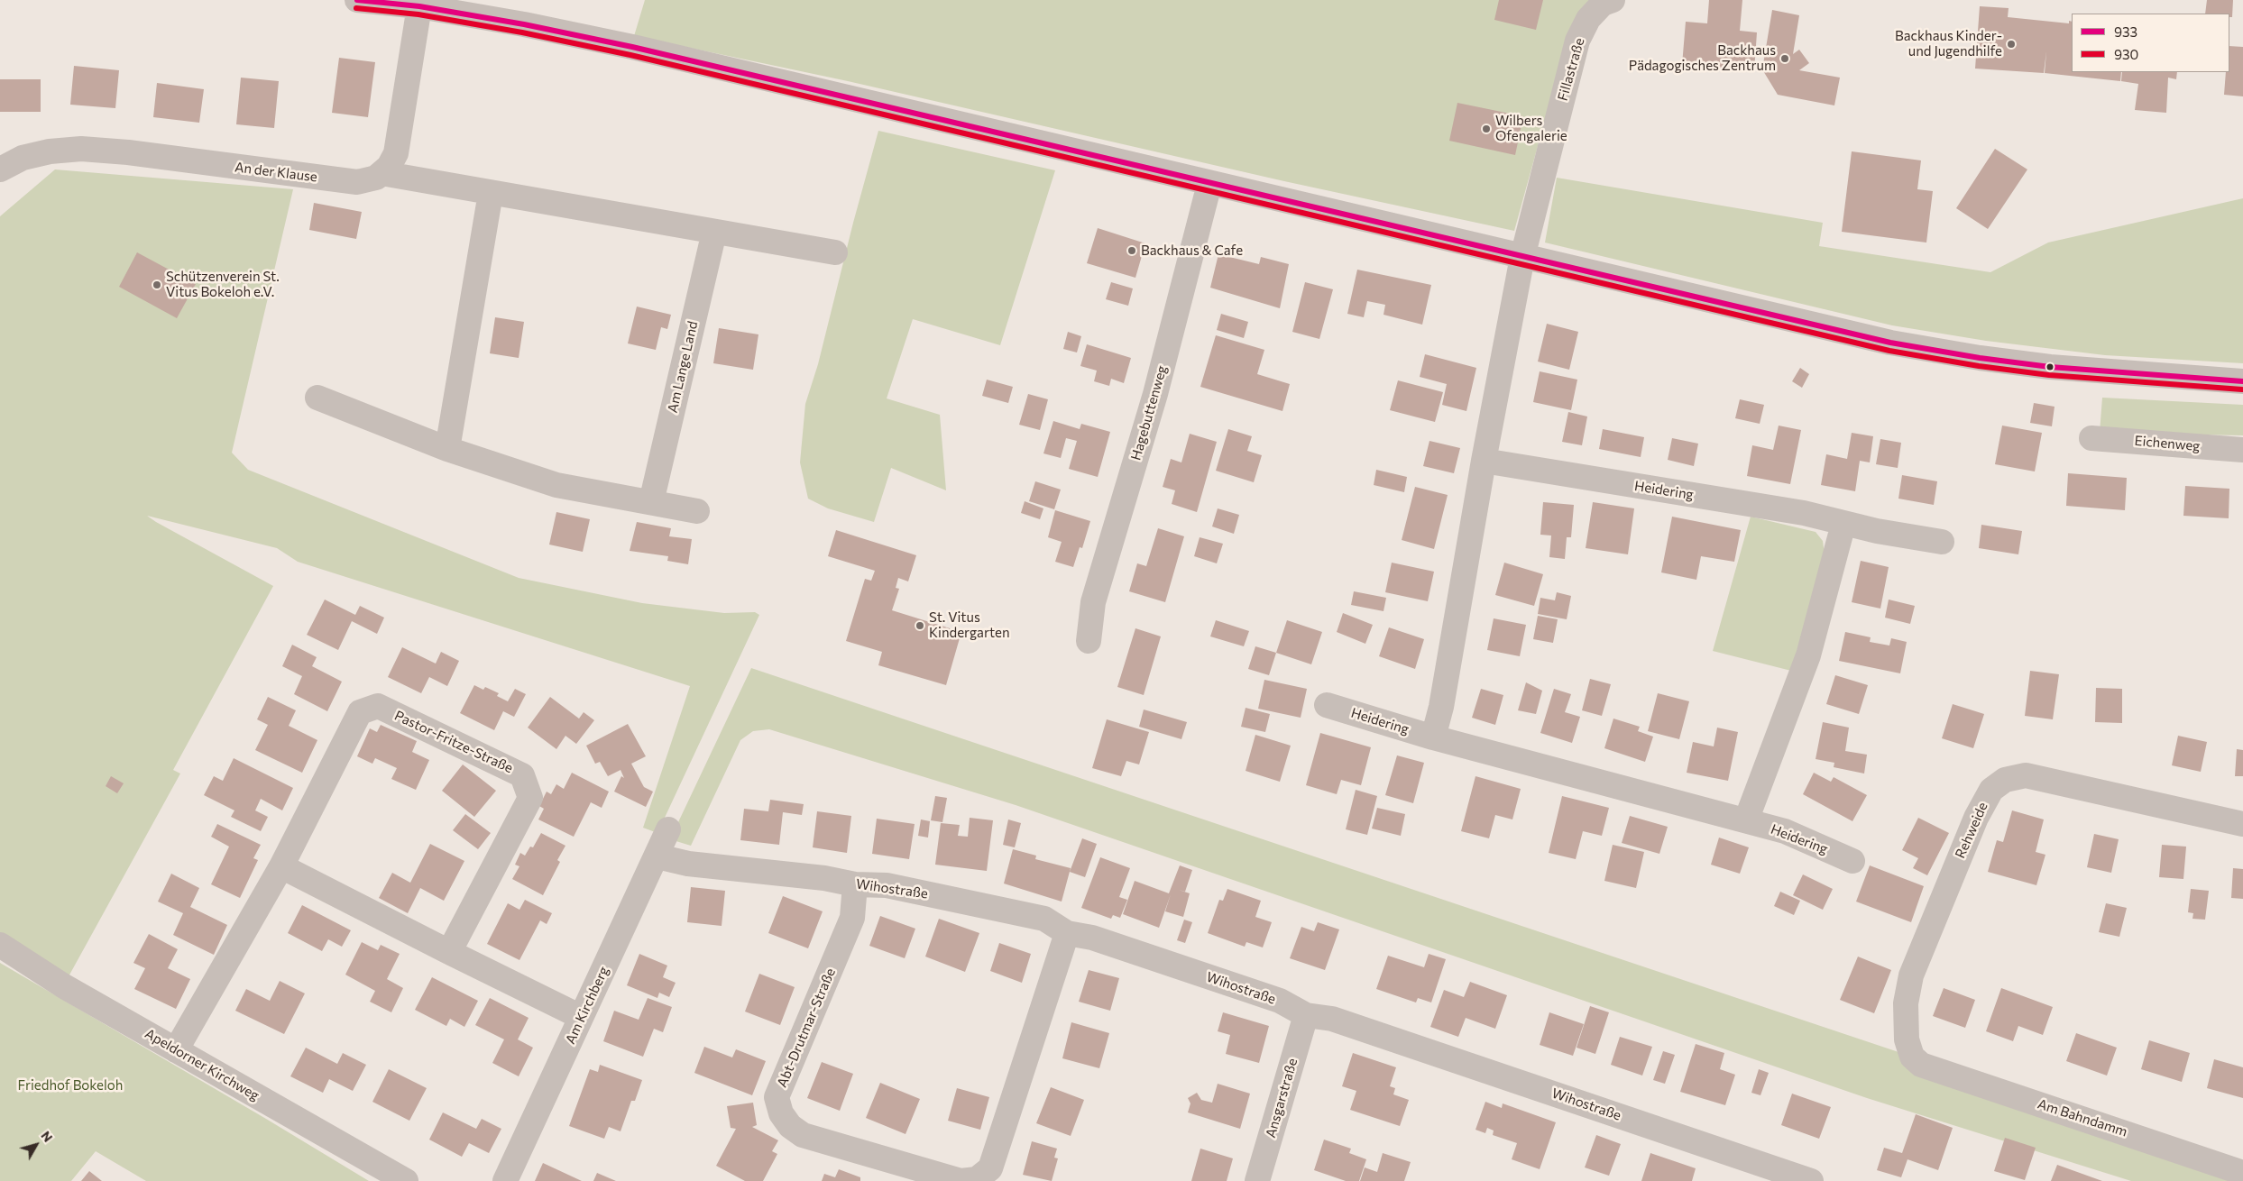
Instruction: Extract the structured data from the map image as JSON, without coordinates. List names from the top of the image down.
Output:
{
  "streets": {
    "street": [
      "Fillastraße",
      "An der Klause",
      "Am Lange Land",
      "Hagebuttenweg",
      "Eichenweg",
      "Heidering",
      "Pastor-Fritze-Straße",
      "Rehweide",
      "Wihostraße",
      "Am Kirchberg",
      "Abt-Drutmar-Straße",
      "Apeldorner Kirchweg",
      "Ansgarstraße",
      "Am Bahndamm"
    ]
  },
  "crossings": [
    ["Pastor-Fritze-Straße", "Apeldorner Kirchweg"],
    ["Rehweide", "Am Bahndamm"],
    ["Wihostraße", "Am Kirchberg"],
    ["Wihostraße", "Abt-Drutmar-Straße"],
    ["Wihostraße", "Ansgarstraße"]
  ],
  "parks": ["Friedhof Bokeloh"],
  "places": [
    "Backhaus Kinder- und Jugendhilfe",
    "Backhaus Pädagogisches Zentrum",
    "Wilbers Ofengalerie",
    "Backhaus & Cafe",
    "Schützenverein St. Vitus Bokeloh e.V.",
    "St. Vitus Kindergarten"
  ],
  "lines": ["transit line 933", "transit line 930"],
  "legend": ["933", "930"],
  "north": "top right"
}
